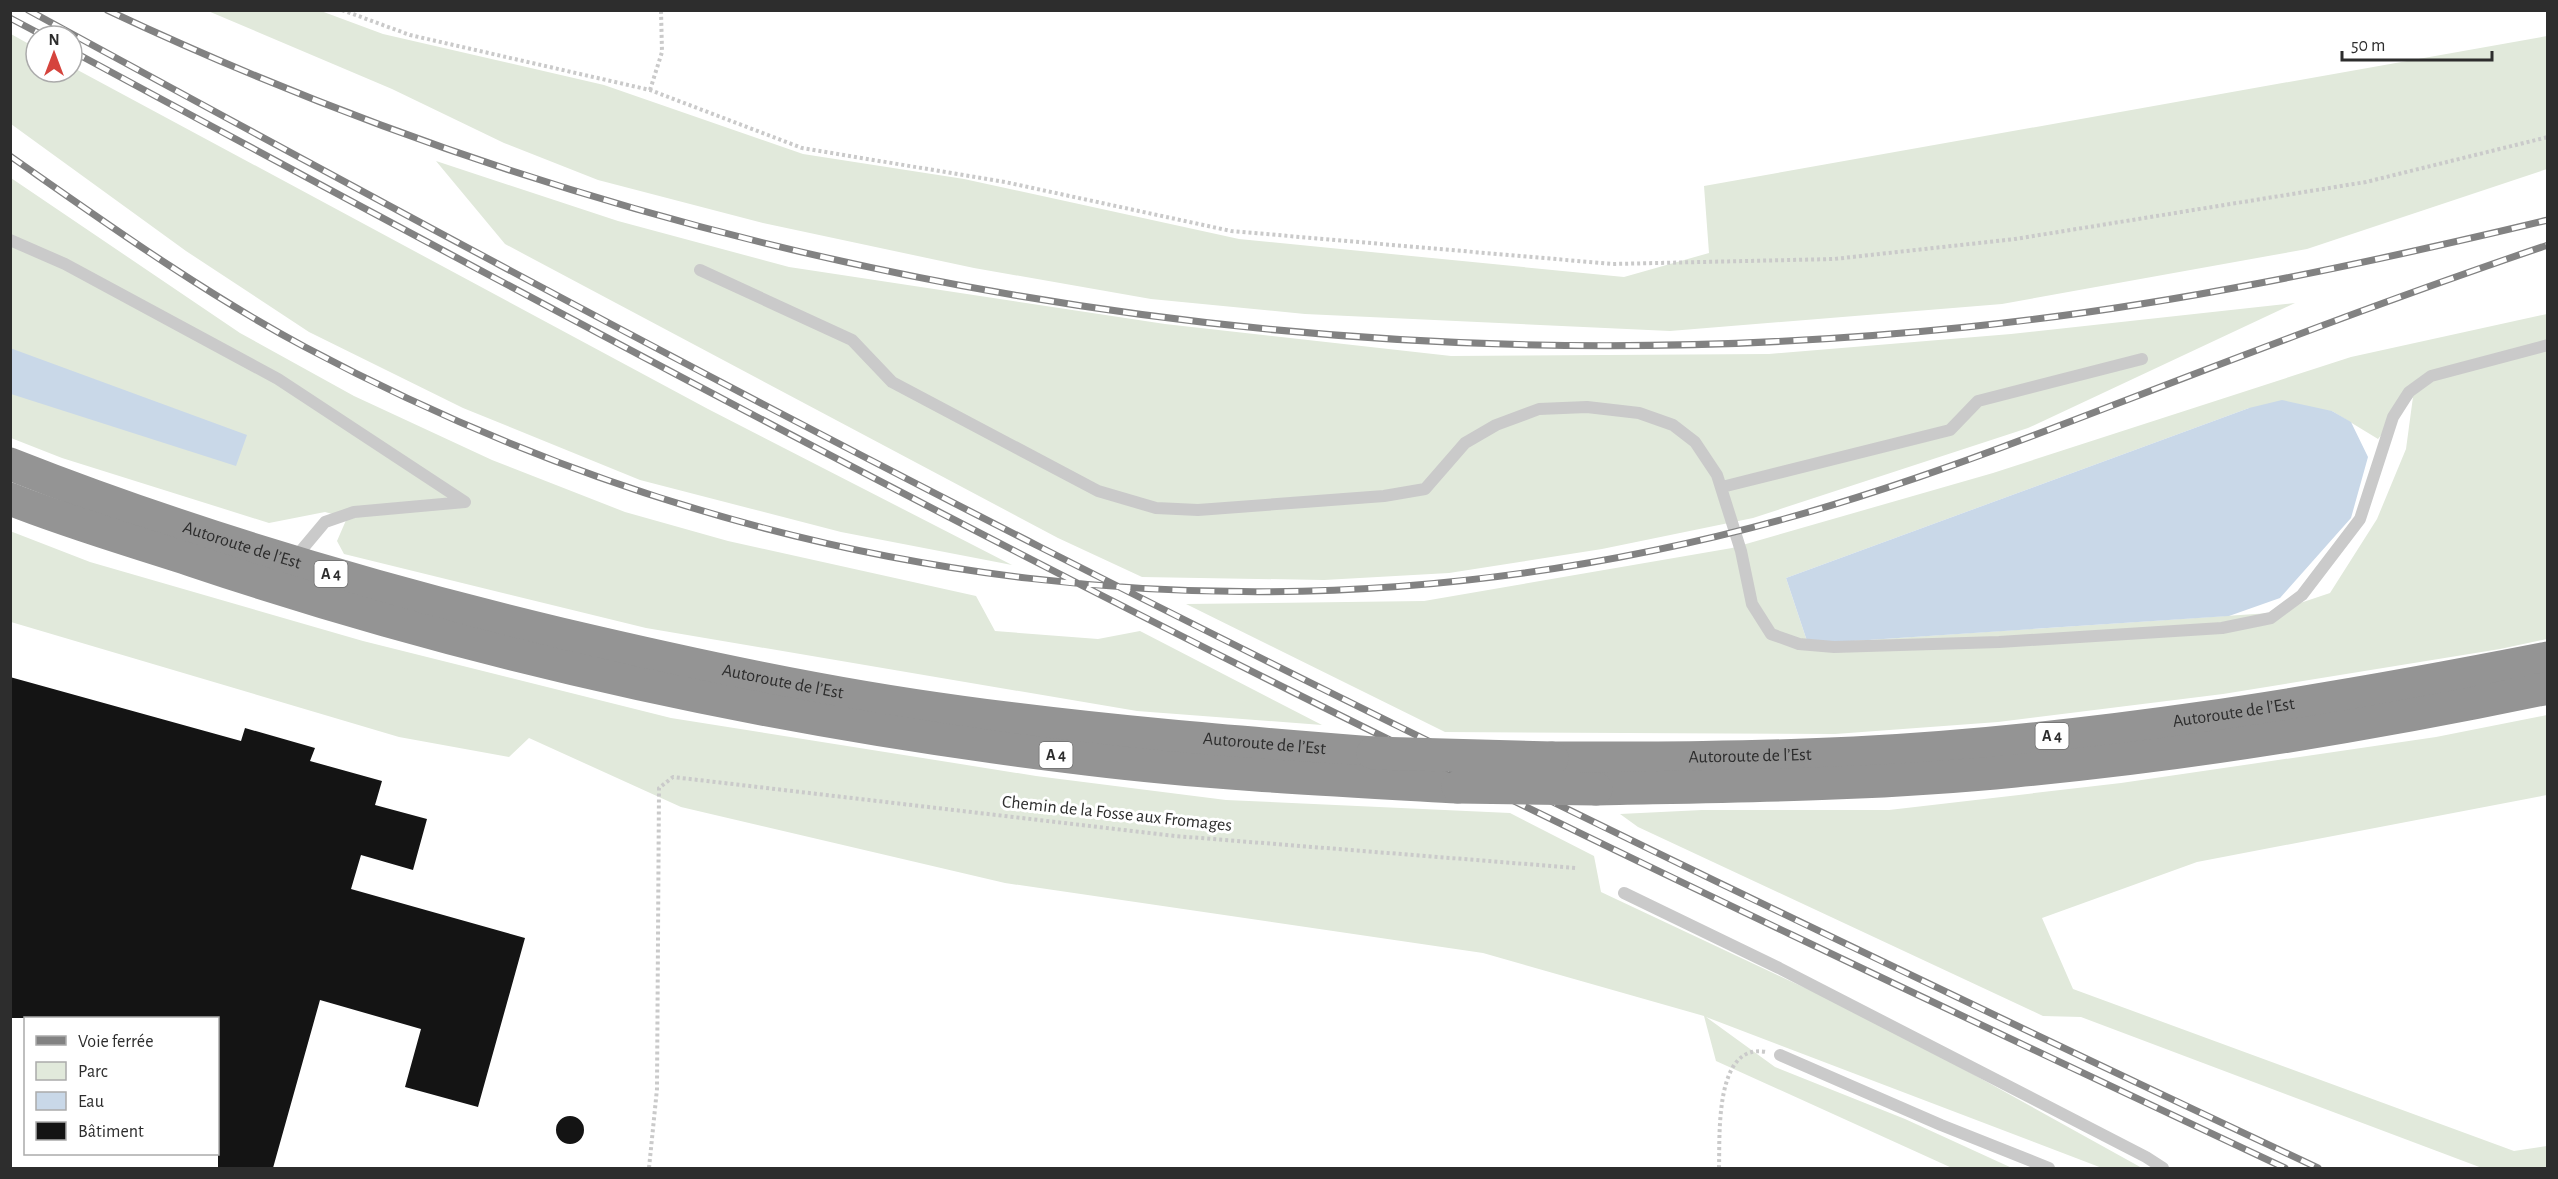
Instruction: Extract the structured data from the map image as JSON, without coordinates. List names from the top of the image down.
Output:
{
  "streets": {
    "highway": ["Autoroute de l’Est", "A 4"],
    "path": ["Chemin de la Fosse aux Fromages"]
  },
  "legend": [
    "Voie ferrée",
    "Parc",
    "Eau",
    "Bâtiment"
  ],
  "scale_bar": "50 m",
  "north": "top"
}
